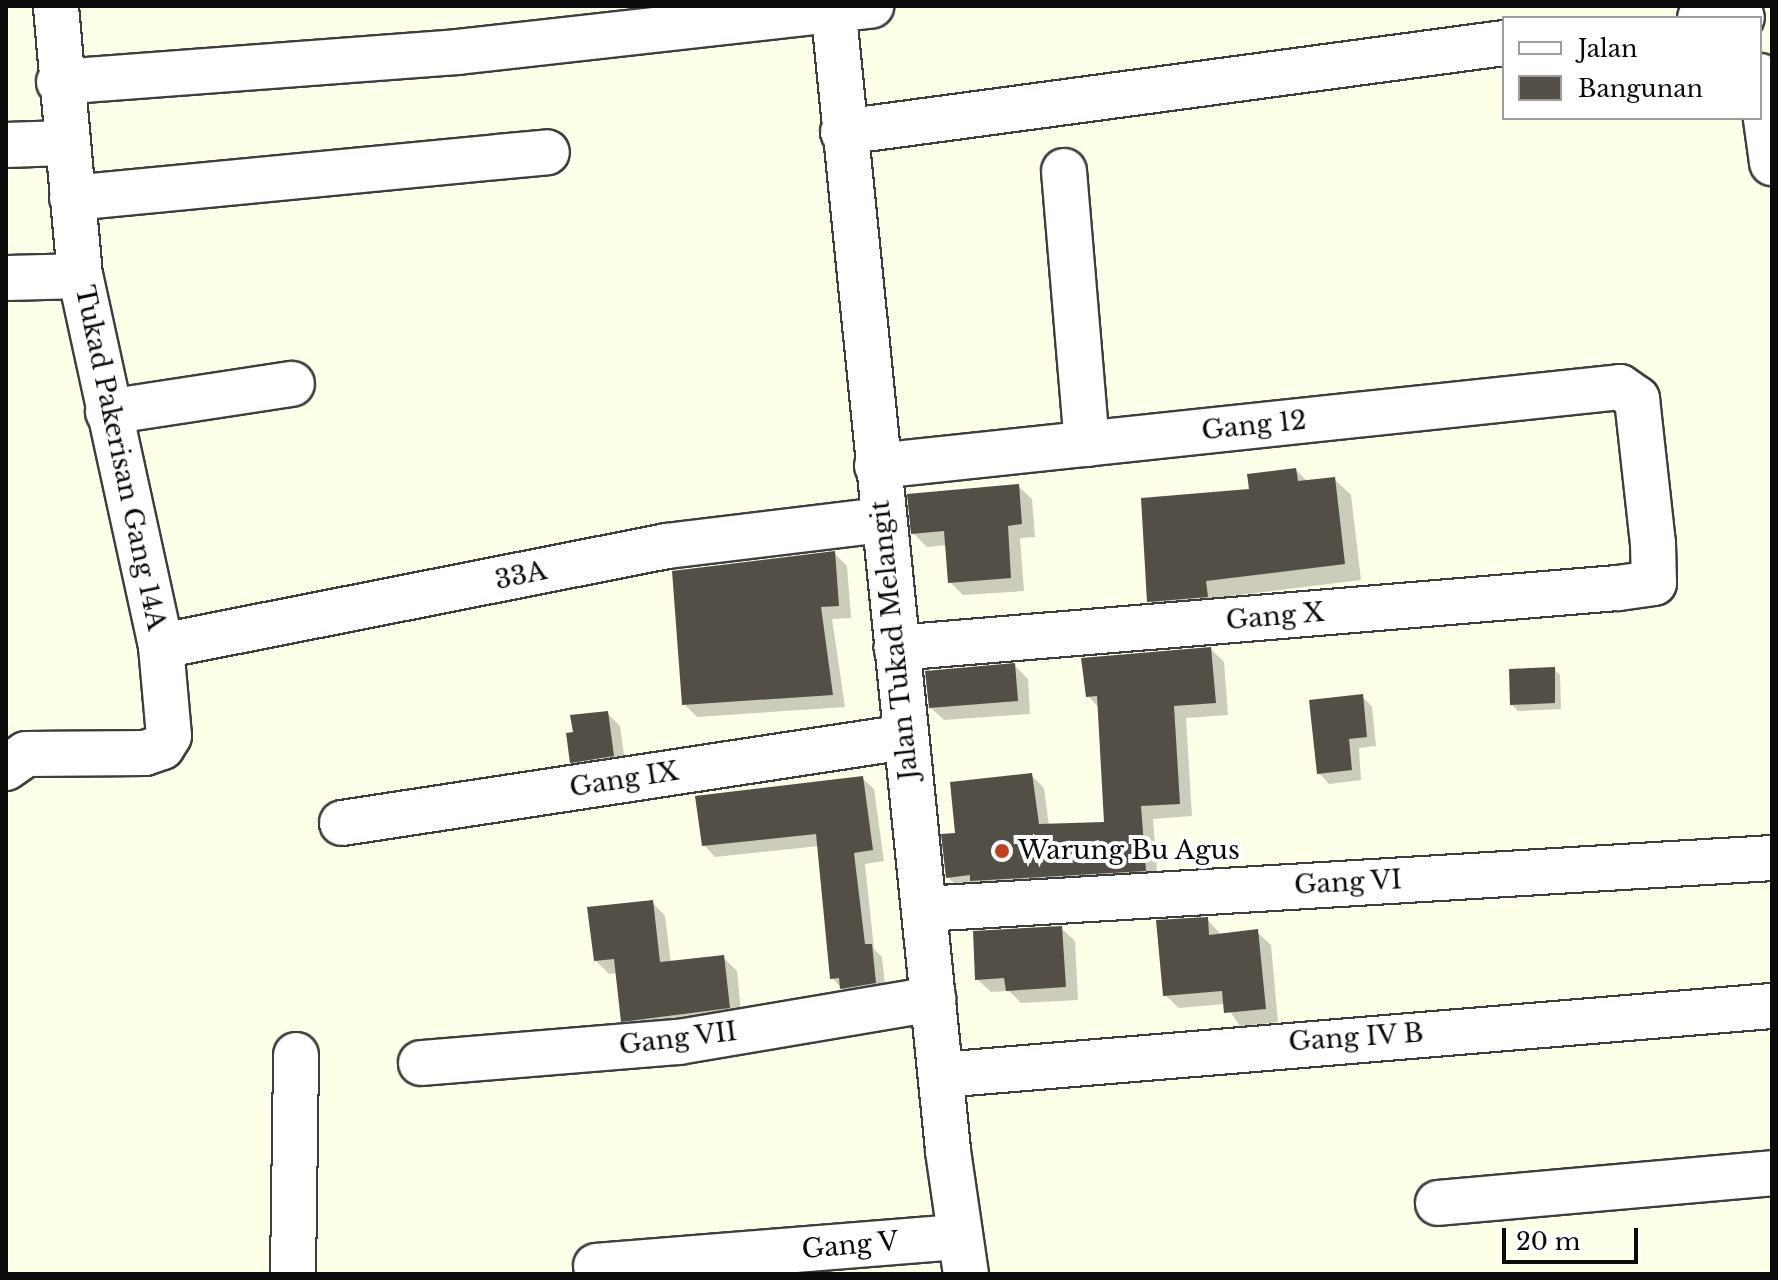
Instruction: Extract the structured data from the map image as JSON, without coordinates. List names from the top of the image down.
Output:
{
  "streets": {
    "street": [
      "Gang 12",
      "Tukad Pakerisan Gang 14A",
      "33A",
      "Gang X",
      "Jalan Tukad Melangit",
      "Gang IX",
      "Gang VI",
      "Gang IV B",
      "Gang VII",
      "Gang V"
    ]
  },
  "crossings": [
    ["Gang 12", "Gang X"],
    ["Gang 12", "Jalan Tukad Melangit"],
    ["Tukad Pakerisan Gang 14A", "33A"],
    ["33A", "Jalan Tukad Melangit"],
    ["Gang X", "Jalan Tukad Melangit"],
    ["Jalan Tukad Melangit", "Gang IX"],
    ["Jalan Tukad Melangit", "Gang VI"],
    ["Jalan Tukad Melangit", "Gang IV B"],
    ["Jalan Tukad Melangit", "Gang VII"],
    ["Jalan Tukad Melangit", "Gang V"]
  ],
  "places": ["Warung Bu Agus"],
  "legend": ["Jalan", "Bangunan"],
  "scale_bar": "20 m"
}
